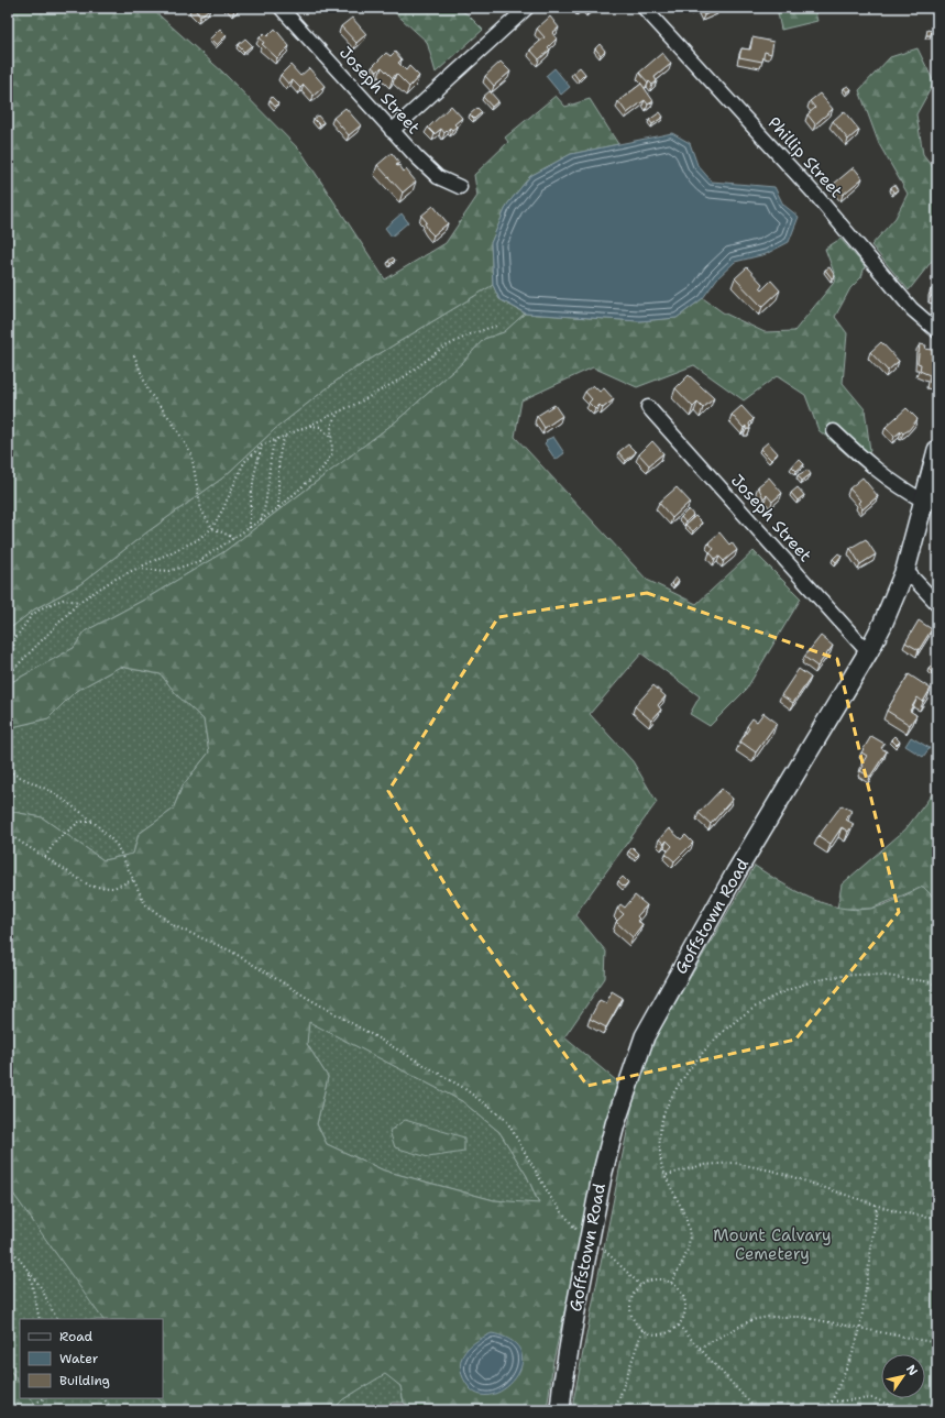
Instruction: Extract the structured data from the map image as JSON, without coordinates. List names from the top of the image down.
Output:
{
  "streets": {
    "main road": ["Goffstown Road"],
    "street": ["Joseph Street", "Phillip Street"]
  },
  "crossings": [
    ["Joseph Street", "Goffstown Road"]
  ],
  "parks": ["Mount Calvary Cemetery"],
  "legend": ["Road", "Water", "Building"],
  "north": "top right"
}
